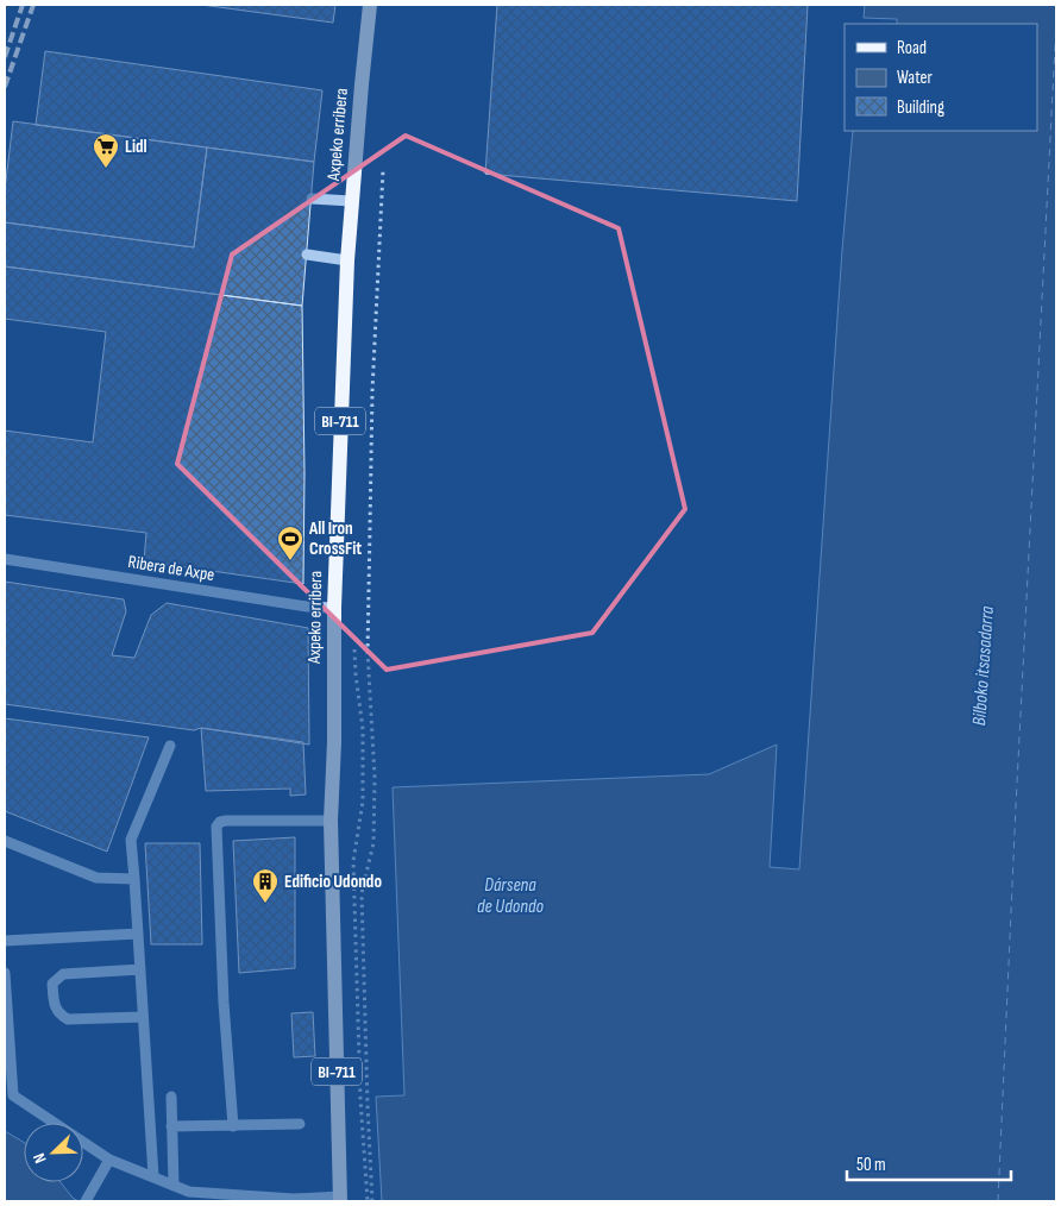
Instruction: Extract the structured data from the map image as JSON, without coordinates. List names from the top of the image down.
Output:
{
  "streets": {
    "main road": ["Axpeko erribera", "BI-711"],
    "street": ["Ribera de Axpe"]
  },
  "crossings": [
    ["Axpeko erribera", "Ribera de Axpe"]
  ],
  "water": ["Bilboko itsasadarra", "Dársena de Udondo"],
  "places": {
    "supermarket": ["Lidl"],
    "sports": ["All Iron CrossFit"],
    "building": ["Edificio Udondo"]
  },
  "legend": ["Road", "Water", "Building"],
  "scale_bar": "50 m",
  "north": "bottom left"
}
